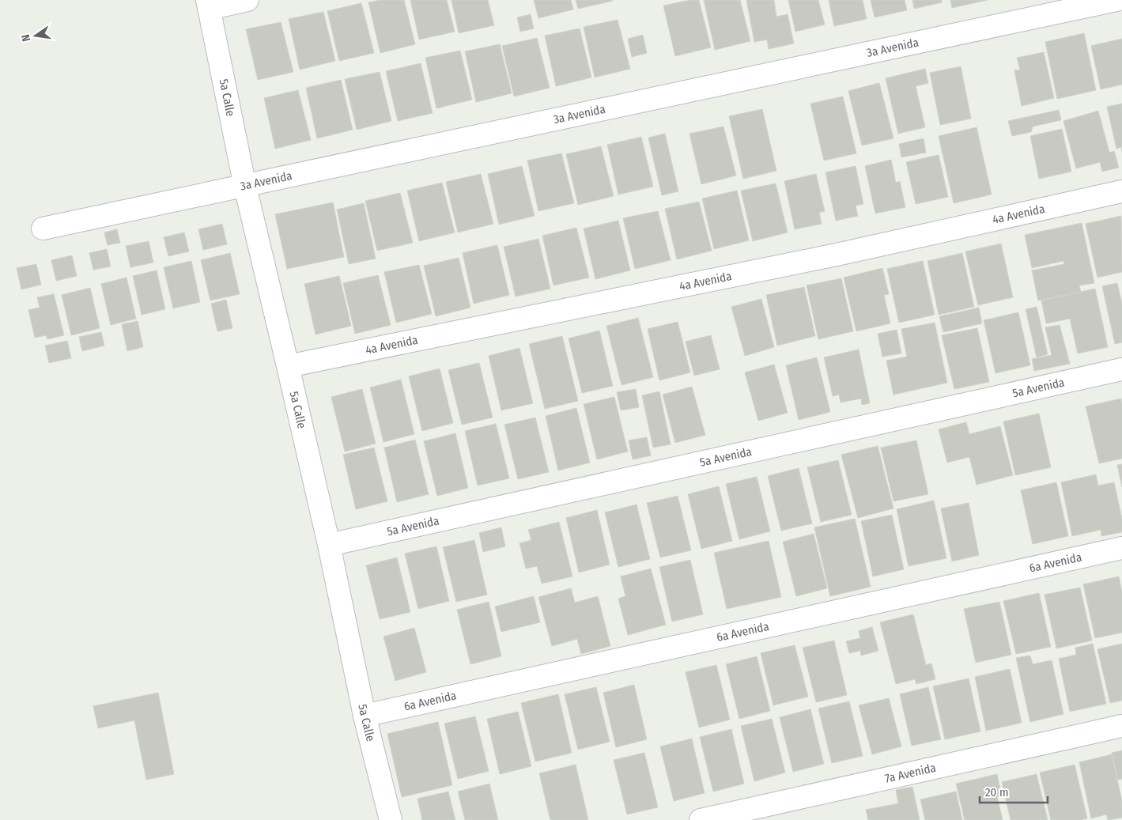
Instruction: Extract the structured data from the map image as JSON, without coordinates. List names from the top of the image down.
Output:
{
  "streets": {
    "street": [
      "3a Avenida",
      "5a Calle",
      "4a Avenida",
      "5a Avenida",
      "6a Avenida",
      "7a Avenida"
    ]
  },
  "crossings": [
    ["3a Avenida", "5a Calle"],
    ["5a Calle", "4a Avenida"],
    ["5a Calle", "5a Avenida"],
    ["5a Calle", "6a Avenida"]
  ],
  "scale_bar": "20 m",
  "north": "left"
}
